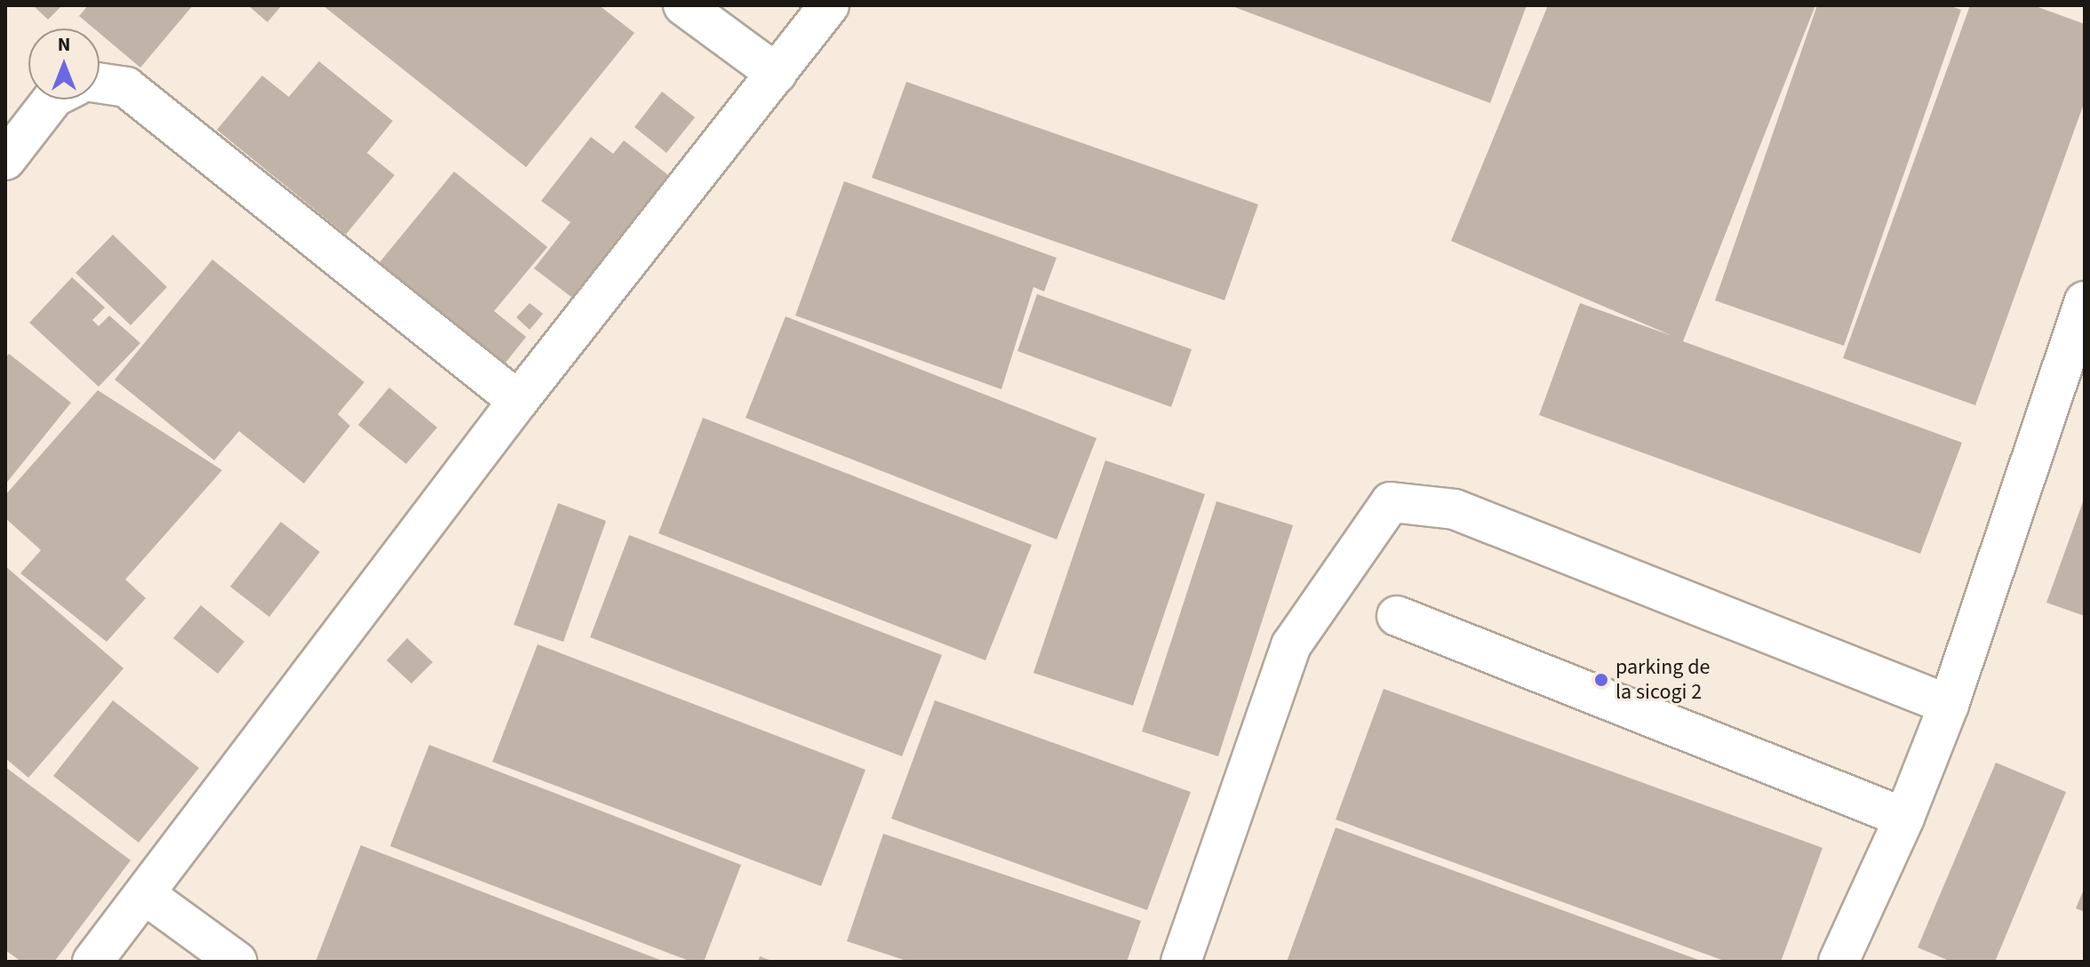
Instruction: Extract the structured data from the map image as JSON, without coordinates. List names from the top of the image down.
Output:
{
  "places": ["parking de la sicogi 2"],
  "north": "top"
}
